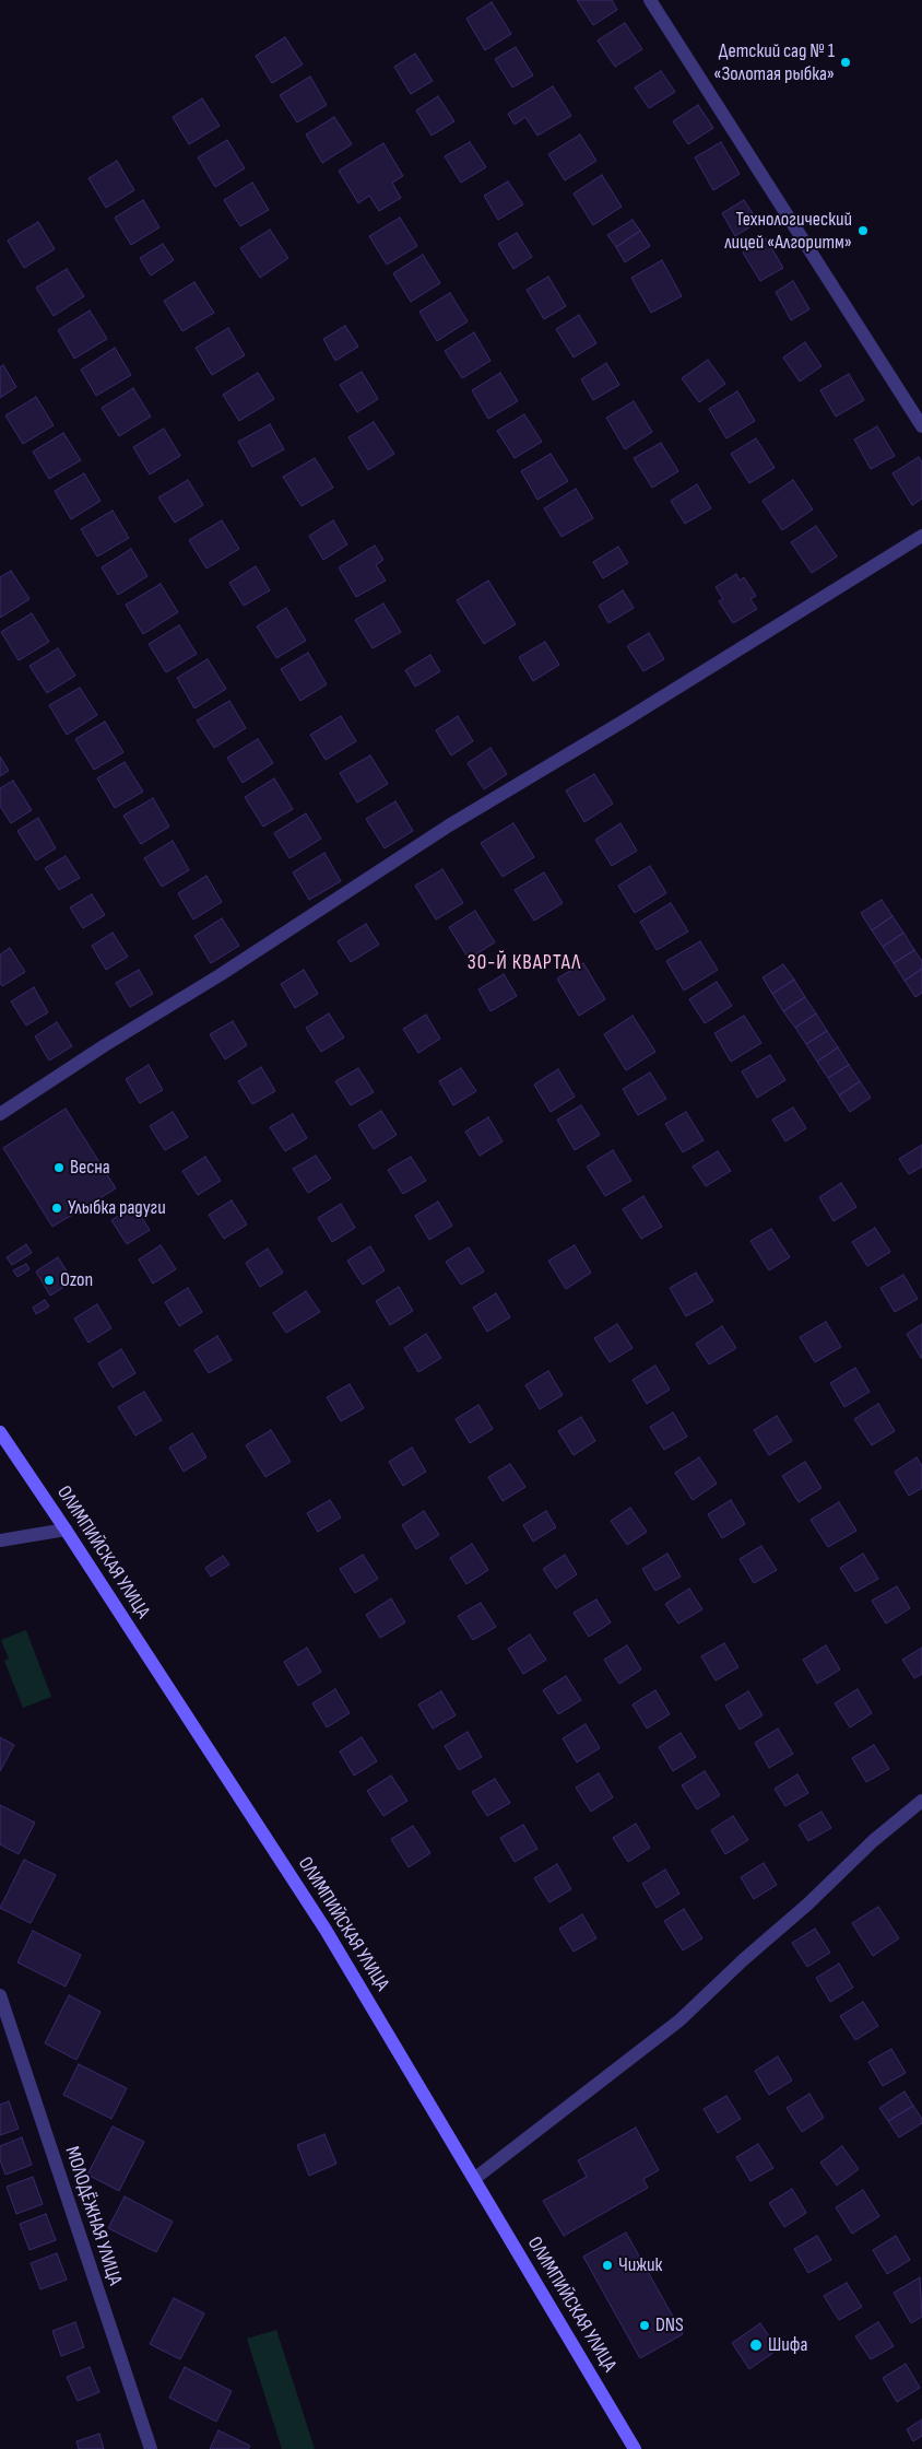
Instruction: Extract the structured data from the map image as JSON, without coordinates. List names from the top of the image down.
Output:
{
  "streets": {
    "street": ["ОЛИМПИЙСКАЯ УЛИЦА", "МОЛОДЁЖНАЯ УЛИЦА"]
  },
  "districts": ["30-Й КВАРТАЛ"],
  "places": [
    "Детский сад № 1 «Золотая рыбка»",
    "Технологический лицей «Алгоритм»",
    "Весна",
    "Улыбка радуги",
    "Ozon",
    "Чижик",
    "DNS",
    "Шифа"
  ]
}
